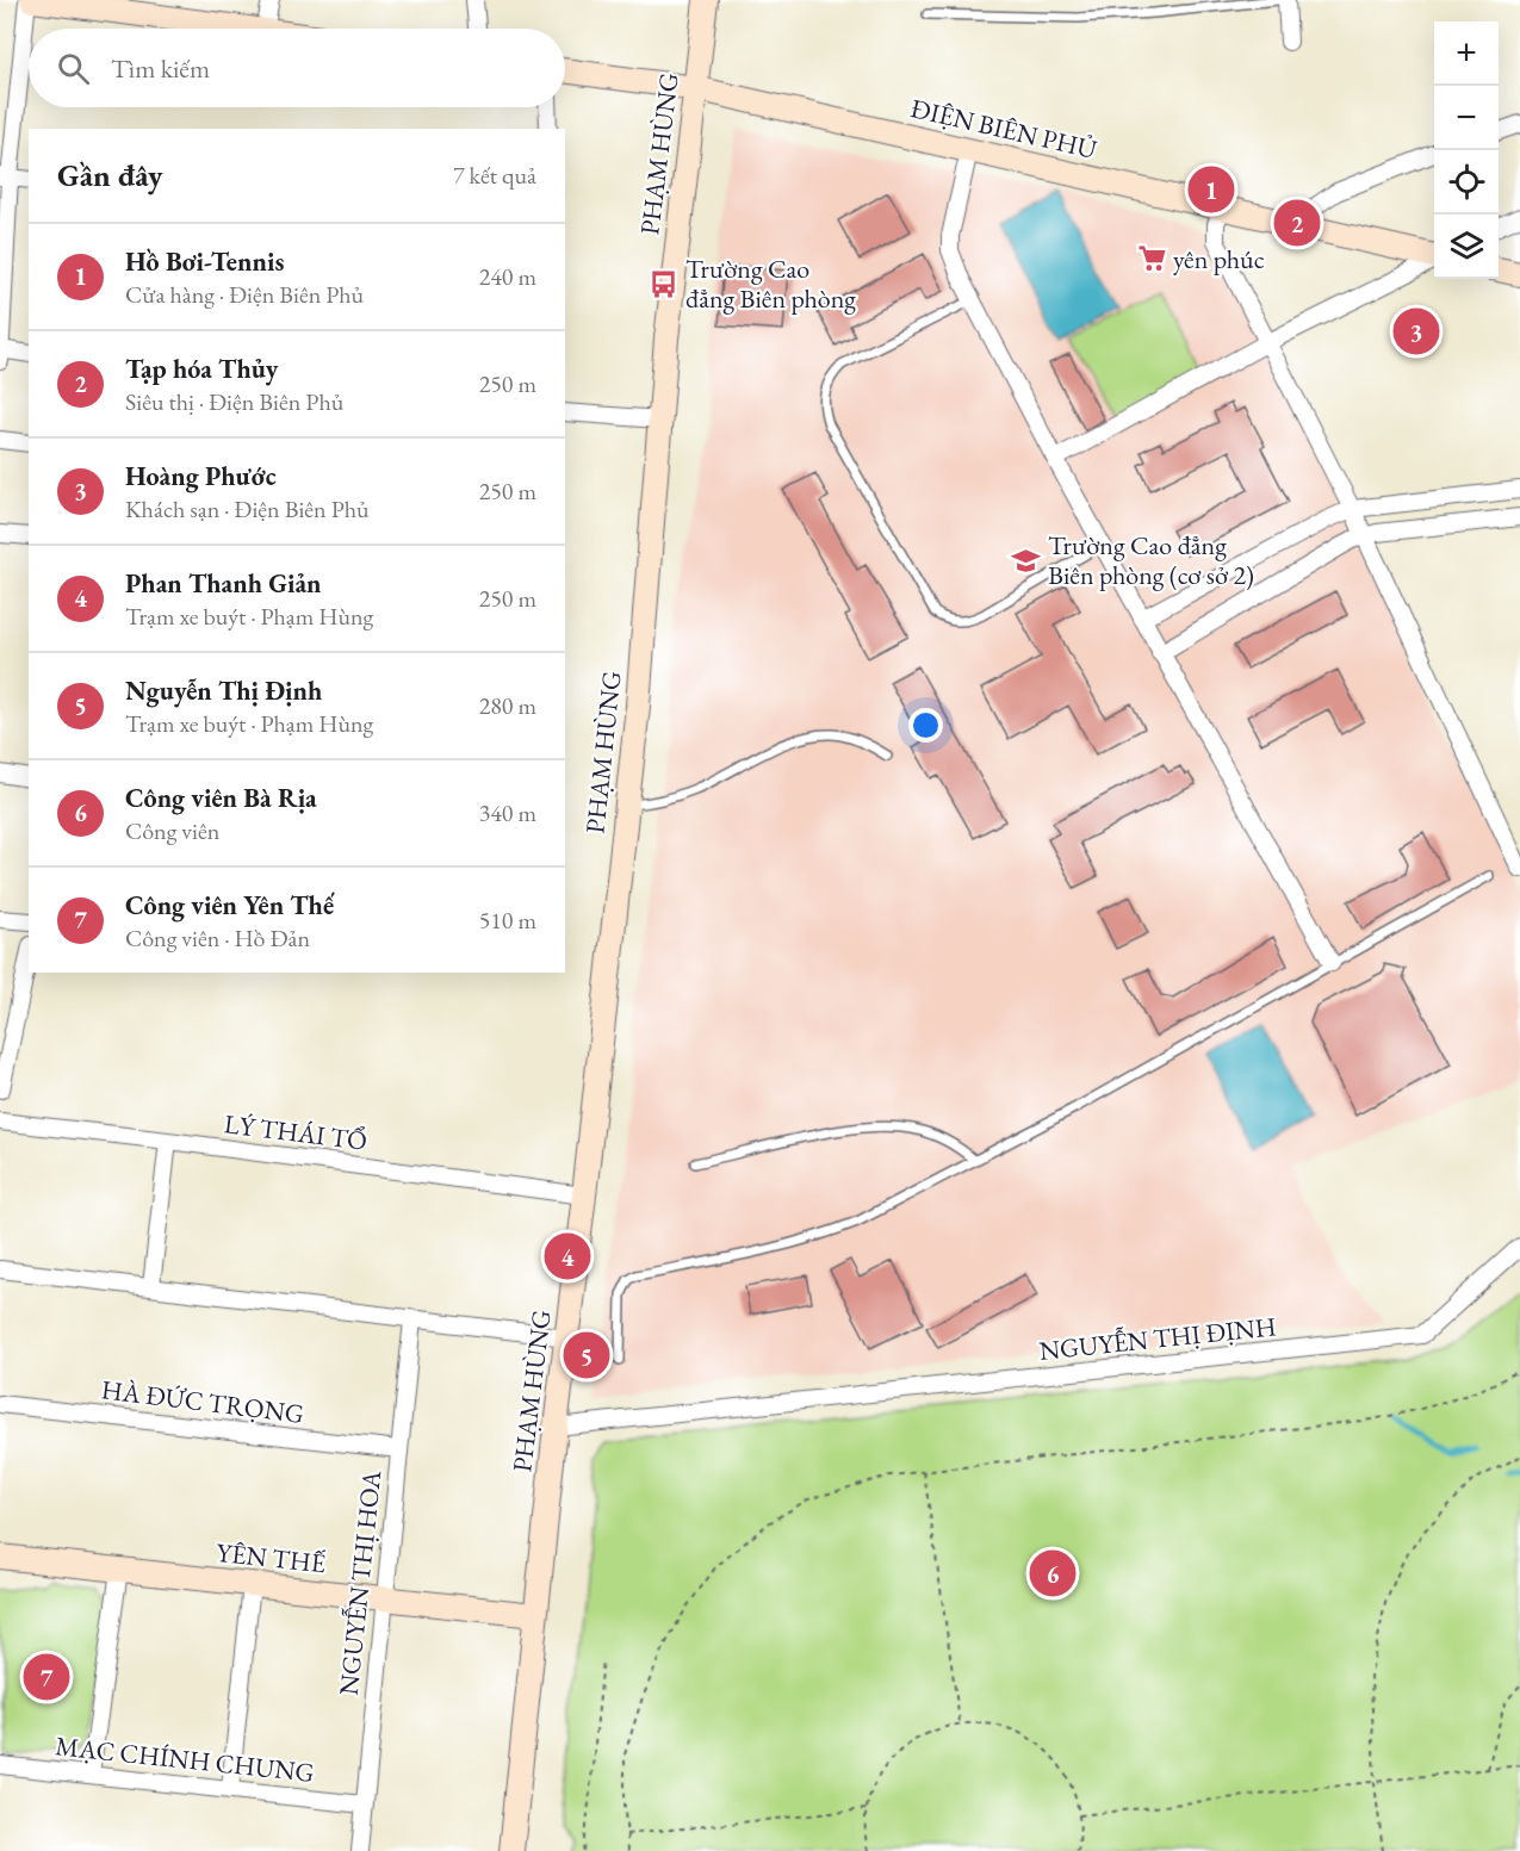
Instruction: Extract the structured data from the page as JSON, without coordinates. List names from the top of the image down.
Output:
{
  "streets": {
    "street": [
      "ĐIỆN BIÊN PHỦ",
      "PHẠM HÙNG",
      "LÝ THÁI TỔ",
      "NGUYỄN THỊ ĐỊNH",
      "HÀ ĐỨC TRỌNG",
      "YÊN THẾ",
      "NGUYỄN THỊ HOA",
      "MẠC CHÍNH CHUNG"
    ]
  },
  "crossings": [
    ["ĐIỆN BIÊN PHỦ", "PHẠM HÙNG"],
    ["PHẠM HÙNG", "LÝ THÁI TỔ"],
    ["PHẠM HÙNG", "NGUYỄN THỊ ĐỊNH"],
    ["PHẠM HÙNG", "YÊN THẾ"],
    ["HÀ ĐỨC TRỌNG", "NGUYỄN THỊ HOA"],
    ["YÊN THẾ", "NGUYỄN THỊ HOA"],
    ["NGUYỄN THỊ HOA", "MẠC CHÍNH CHUNG"]
  ],
  "places": {
    "supermarket": ["yên phúc"],
    "bus stop": ["Trường Cao đẳng Biên phòng"],
    "school or university": ["Trường Cao đẳng Biên phòng (cơ sở 2)"]
  },
  "page": {
    "map_buttons": ["+", "−"],
    "search": "Tìm kiếm",
    "heading": ["Gần đây", "7 kết quả"],
    "pins": [
      "1",
      "2",
      "3",
      "4",
      "5",
      "6",
      "7"
    ],
    "list": [
      {
        "mark": "1",
        "name": "Hồ Bơi-Tennis",
        "note": "Cửa hàng · Điện Biên Phủ",
        "value": "240 m"
      },
      {
        "mark": "2",
        "name": "Tạp hóa Thủy",
        "note": "Siêu thị · Điện Biên Phủ",
        "value": "250 m"
      },
      {
        "mark": "3",
        "name": "Hoàng Phước",
        "note": "Khách sạn · Điện Biên Phủ",
        "value": "250 m"
      },
      {
        "mark": "4",
        "name": "Phan Thanh Giản",
        "note": "Trạm xe buýt · Phạm Hùng",
        "value": "250 m"
      },
      {
        "mark": "5",
        "name": "Nguyễn Thị Định",
        "note": "Trạm xe buýt · Phạm Hùng",
        "value": "280 m"
      },
      {
        "mark": "6",
        "name": "Công viên Bà Rịa",
        "note": "Công viên",
        "value": "340 m"
      },
      {
        "mark": "7",
        "name": "Công viên Yên Thế",
        "note": "Công viên · Hồ Đản",
        "value": "510 m"
      }
    ]
  }
}
